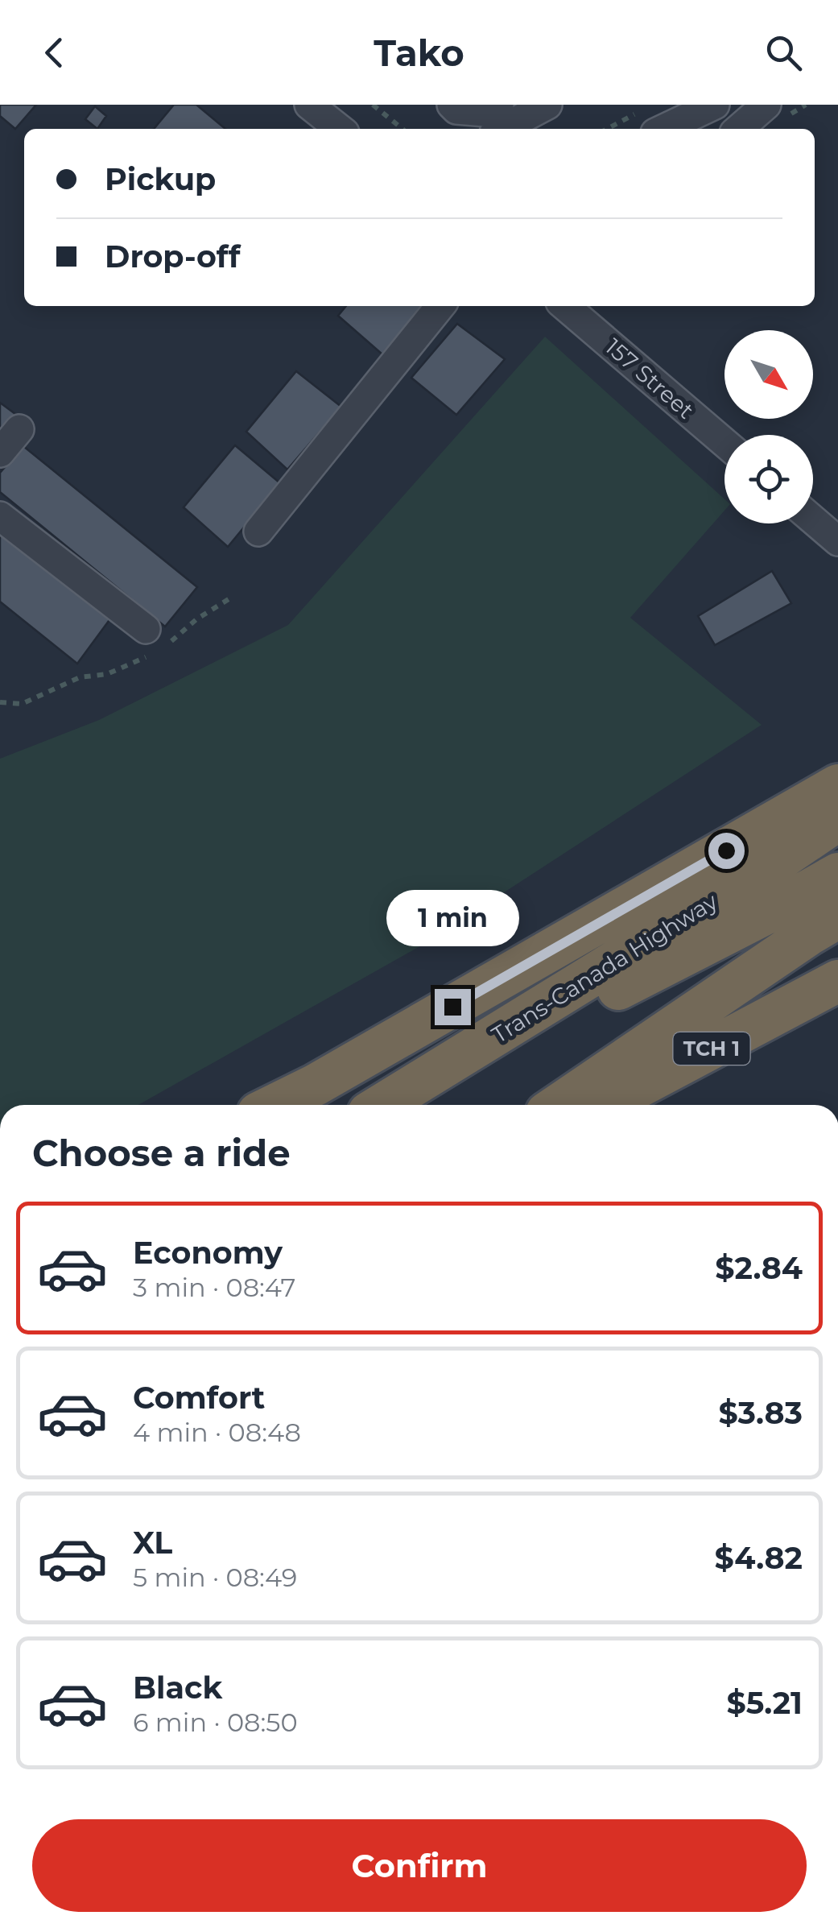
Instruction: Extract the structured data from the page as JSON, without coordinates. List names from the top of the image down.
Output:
{
  "streets": {
    "highway": ["Trans-Canada Highway", "TCH 1"],
    "street": ["157 Street"]
  },
  "north": "bottom right",
  "page": {
    "header": "Tako",
    "banner": ["Pickup", "Drop-off"],
    "bubble": "1 min",
    "heading": "Choose a ride",
    "list": [
      {
        "name": "Economy",
        "note": "3 min · 08:47",
        "value": "$2.84"
      },
      {
        "name": "Comfort",
        "note": "4 min · 08:48",
        "value": "$3.83"
      },
      {
        "name": "XL",
        "note": "5 min · 08:49",
        "value": "$4.82"
      },
      {
        "name": "Black",
        "note": "6 min · 08:50",
        "value": "$5.21"
      }
    ],
    "buttons": "Confirm"
  }
}
